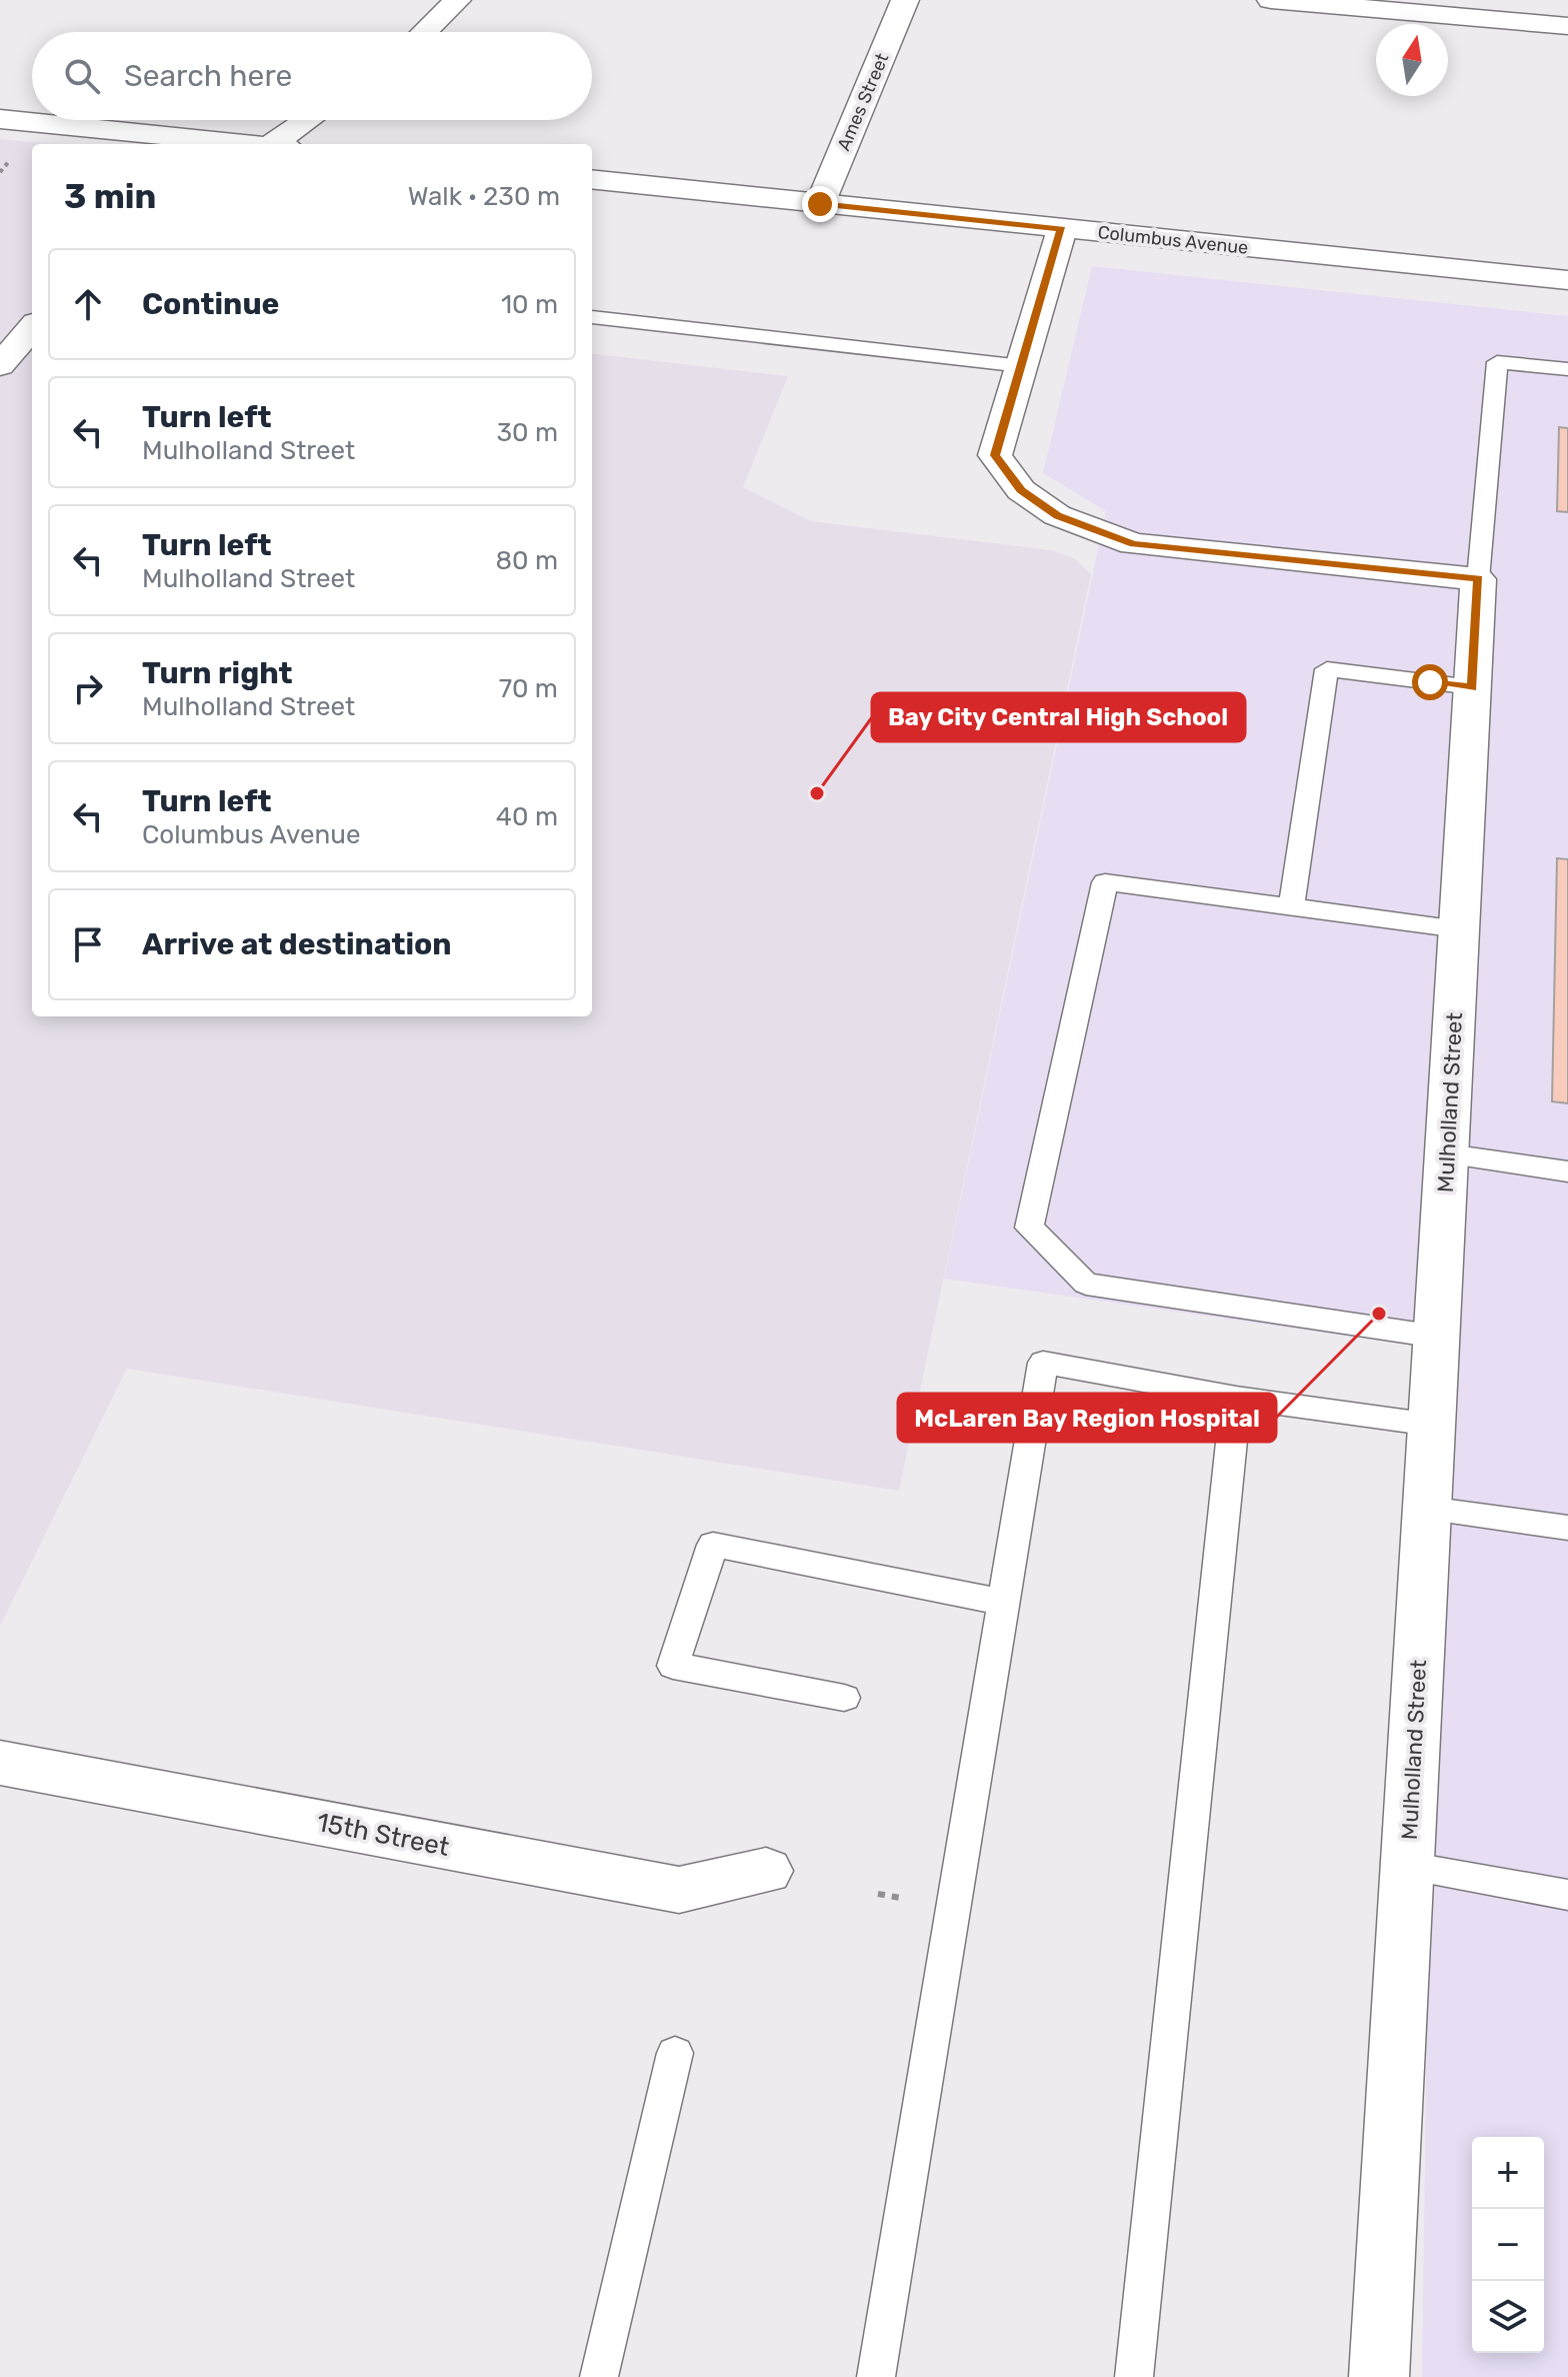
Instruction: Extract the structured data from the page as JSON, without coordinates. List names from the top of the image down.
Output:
{
  "streets": {
    "street": [
      "Ames Street",
      "Columbus Avenue",
      "Mulholland Street",
      "15th Street"
    ]
  },
  "crossings": [
    ["Ames Street", "Columbus Avenue"]
  ],
  "places": ["Bay City Central High School", "McLaren Bay Region Hospital"],
  "north": "top",
  "page": {
    "search": "Search here",
    "heading": ["3 min", "Walk · 230 m"],
    "list": [
      ["Continue", "10 m"],
      ["Turn left", "Mulholland Street", "30 m"],
      ["Turn left", "Mulholland Street", "80 m"],
      ["Turn right", "Mulholland Street", "70 m"],
      ["Turn left", "Columbus Avenue", "40 m"],
      "Arrive at destination"
    ],
    "map_buttons": ["+", "−"]
  }
}
